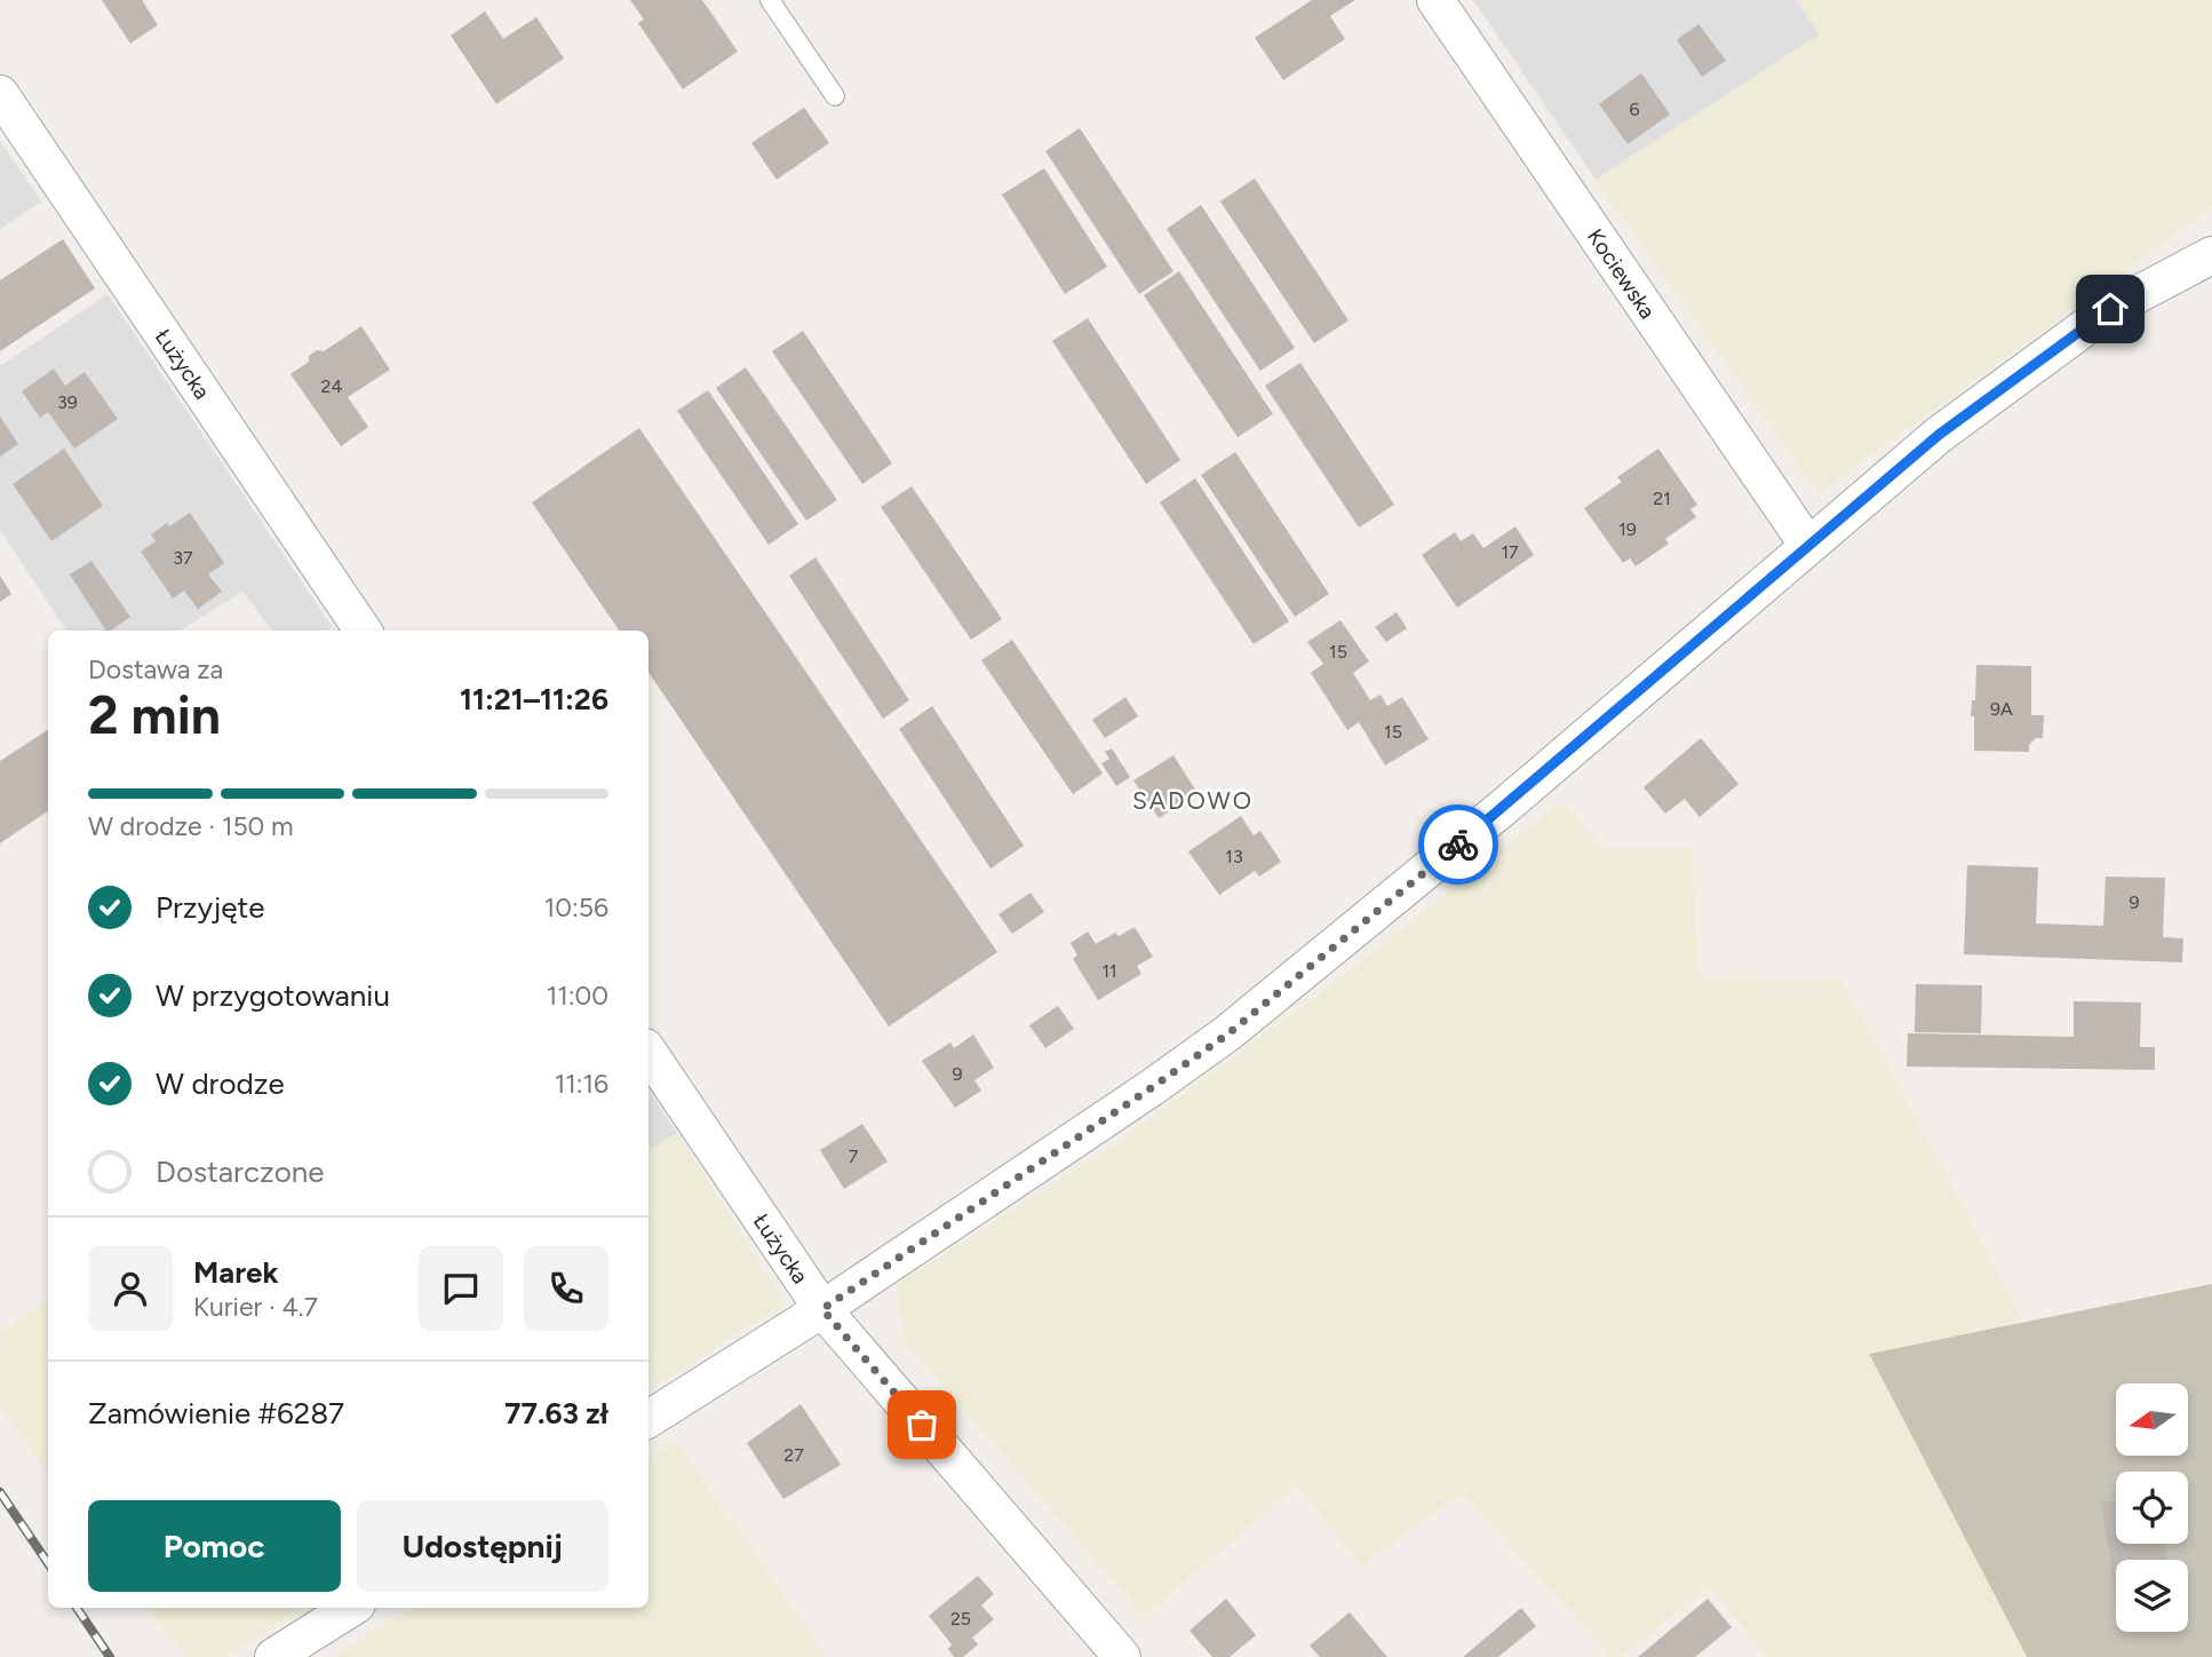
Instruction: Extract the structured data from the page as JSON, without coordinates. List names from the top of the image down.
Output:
{
  "streets": {
    "street": ["Kociewska", "Łużycka"]
  },
  "districts": ["SADOWO"],
  "house_numbers": [
    "6",
    "24",
    "39",
    "21",
    "19",
    "17",
    "37",
    "15",
    "9A",
    "15",
    "13",
    "9",
    "11",
    "9",
    "7",
    "27",
    "25"
  ],
  "north": "left",
  "page": {
    "heading": ["2 min", "Dostawa za", "11:21–11:26"],
    "panel": [
      "Marek",
      "Kurier · 4.7",
      "Zamówienie #6287",
      "77.63 zł"
    ],
    "bar": "W drodze · 150 m",
    "list": [
      ["Przyjęte", "10:56"],
      ["W przygotowaniu", "11:00"],
      ["W drodze", "11:16"],
      "Dostarczone"
    ],
    "buttons": ["Pomoc", "Udostępnij"]
  }
}
